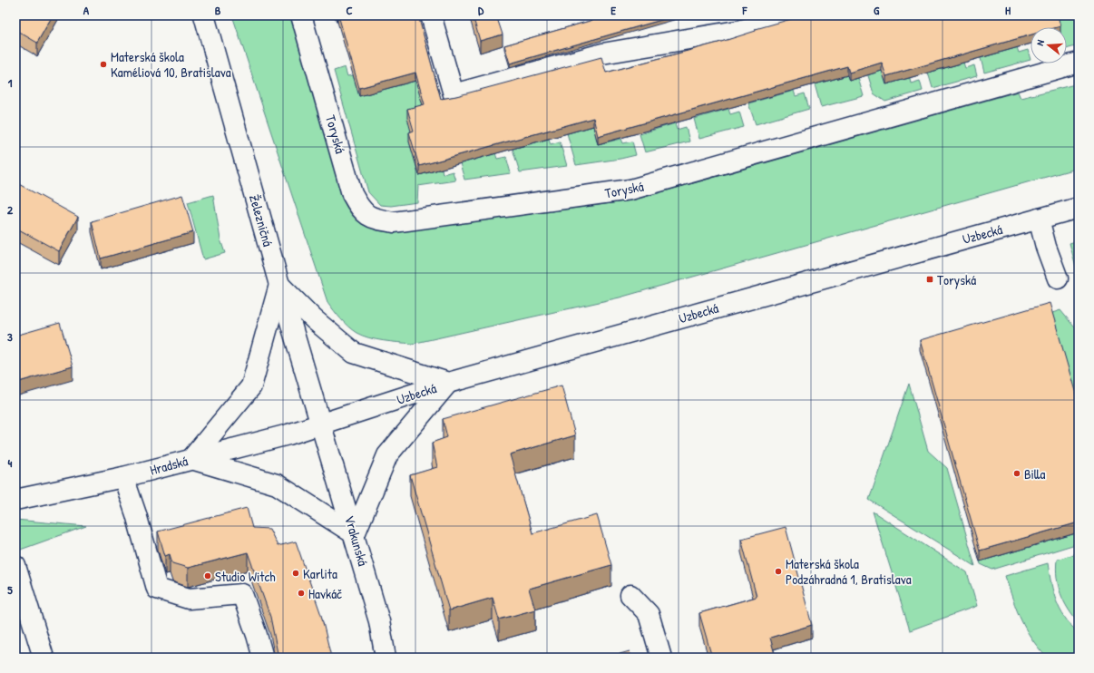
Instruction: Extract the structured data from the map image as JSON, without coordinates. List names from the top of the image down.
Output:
{
  "streets": {
    "street": [
      "Toryská",
      "Železničná",
      "Uzbecká",
      "Hradská",
      "Vrakunská"
    ]
  },
  "crossings": [
    ["Železničná", "Uzbecká"],
    ["Železničná", "Hradská"],
    ["Železničná", "Vrakunská"],
    ["Uzbecká", "Hradská"],
    ["Uzbecká", "Vrakunská"],
    ["Hradská", "Vrakunská"]
  ],
  "places": {
    "other": [
      "Materská škola Kaméliová 10, Bratislava",
      "Billa",
      "Materská škola Podzáhradná 1, Bratislava",
      "Karlita",
      "Studio Witch",
      "Havkáč"
    ],
    "transit": ["Toryská"]
  },
  "north": "left",
  "grid": {
    "columns": [
      "A",
      "B",
      "C",
      "D",
      "E",
      "F",
      "G",
      "H"
    ],
    "rows": [
      "1",
      "2",
      "3",
      "4",
      "5"
    ]
  }
}
